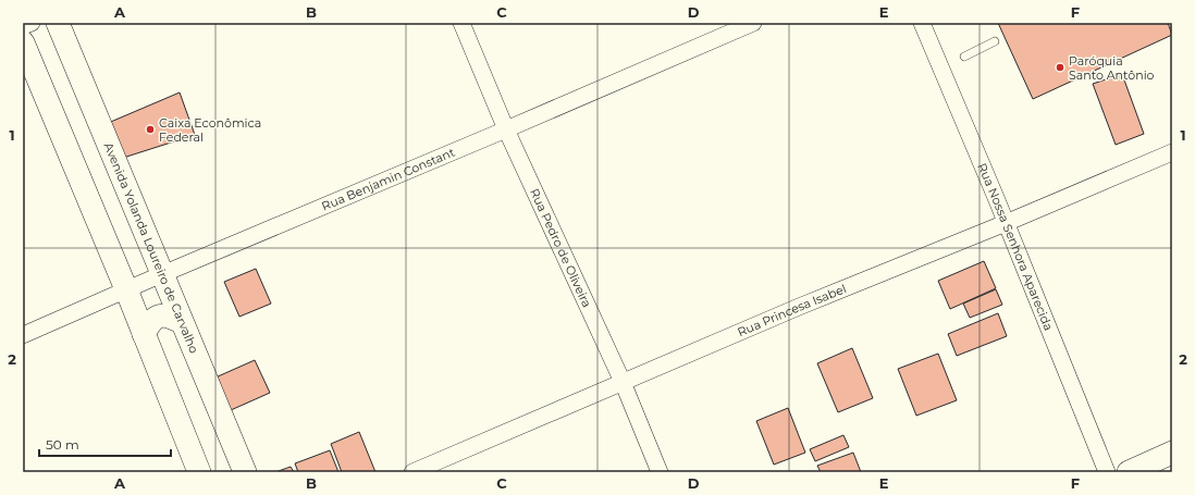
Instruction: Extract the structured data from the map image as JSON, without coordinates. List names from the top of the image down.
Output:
{
  "streets": {
    "main road": ["Avenida Yolanda Loureiro de Carvalho"],
    "street": [
      "Rua Benjamin Constant",
      "Rua Pedro de Oliveira",
      "Rua Nossa Senhora Aparecida",
      "Rua Princesa Isabel"
    ]
  },
  "crossings": [
    ["Rua Benjamin Constant", "Rua Pedro de Oliveira"],
    ["Rua Benjamin Constant", "Avenida Yolanda Loureiro de Carvalho"],
    ["Rua Pedro de Oliveira", "Rua Princesa Isabel"],
    ["Rua Nossa Senhora Aparecida", "Rua Princesa Isabel"]
  ],
  "places": ["Paróquia Santo Antônio", "Caixa Econômica Federal"],
  "scale_bar": "50 m",
  "grid": {
    "columns": [
      "A",
      "B",
      "C",
      "D",
      "E",
      "F"
    ],
    "rows": ["1", "2"]
  }
}
